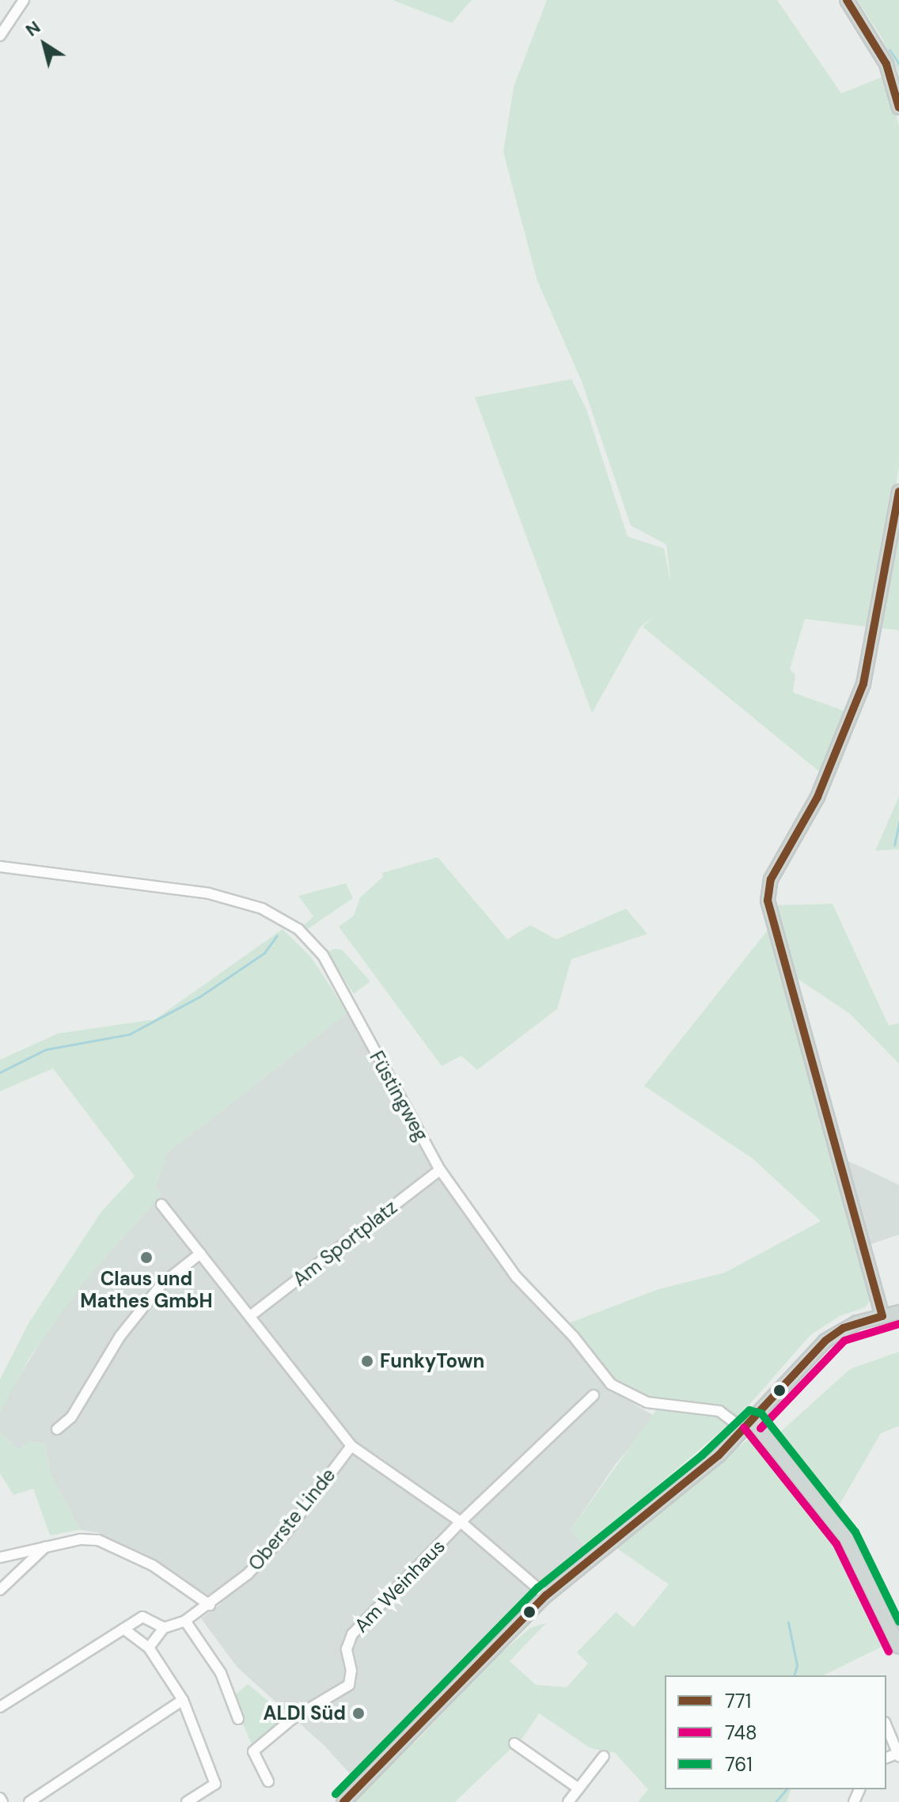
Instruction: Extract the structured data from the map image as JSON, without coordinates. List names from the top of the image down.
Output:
{
  "streets": {
    "street": [
      "Füstingweg",
      "Am Sportplatz",
      "Oberste Linde",
      "Am Weinhaus"
    ]
  },
  "crossings": [
    ["Füstingweg", "Am Sportplatz"]
  ],
  "places": ["Claus und Mathes GmbH", "FunkyTown", "ALDI Süd"],
  "lines": ["transit line 771", "transit line 748", "transit line 761"],
  "legend": ["771", "748", "761"],
  "north": "top left"
}
